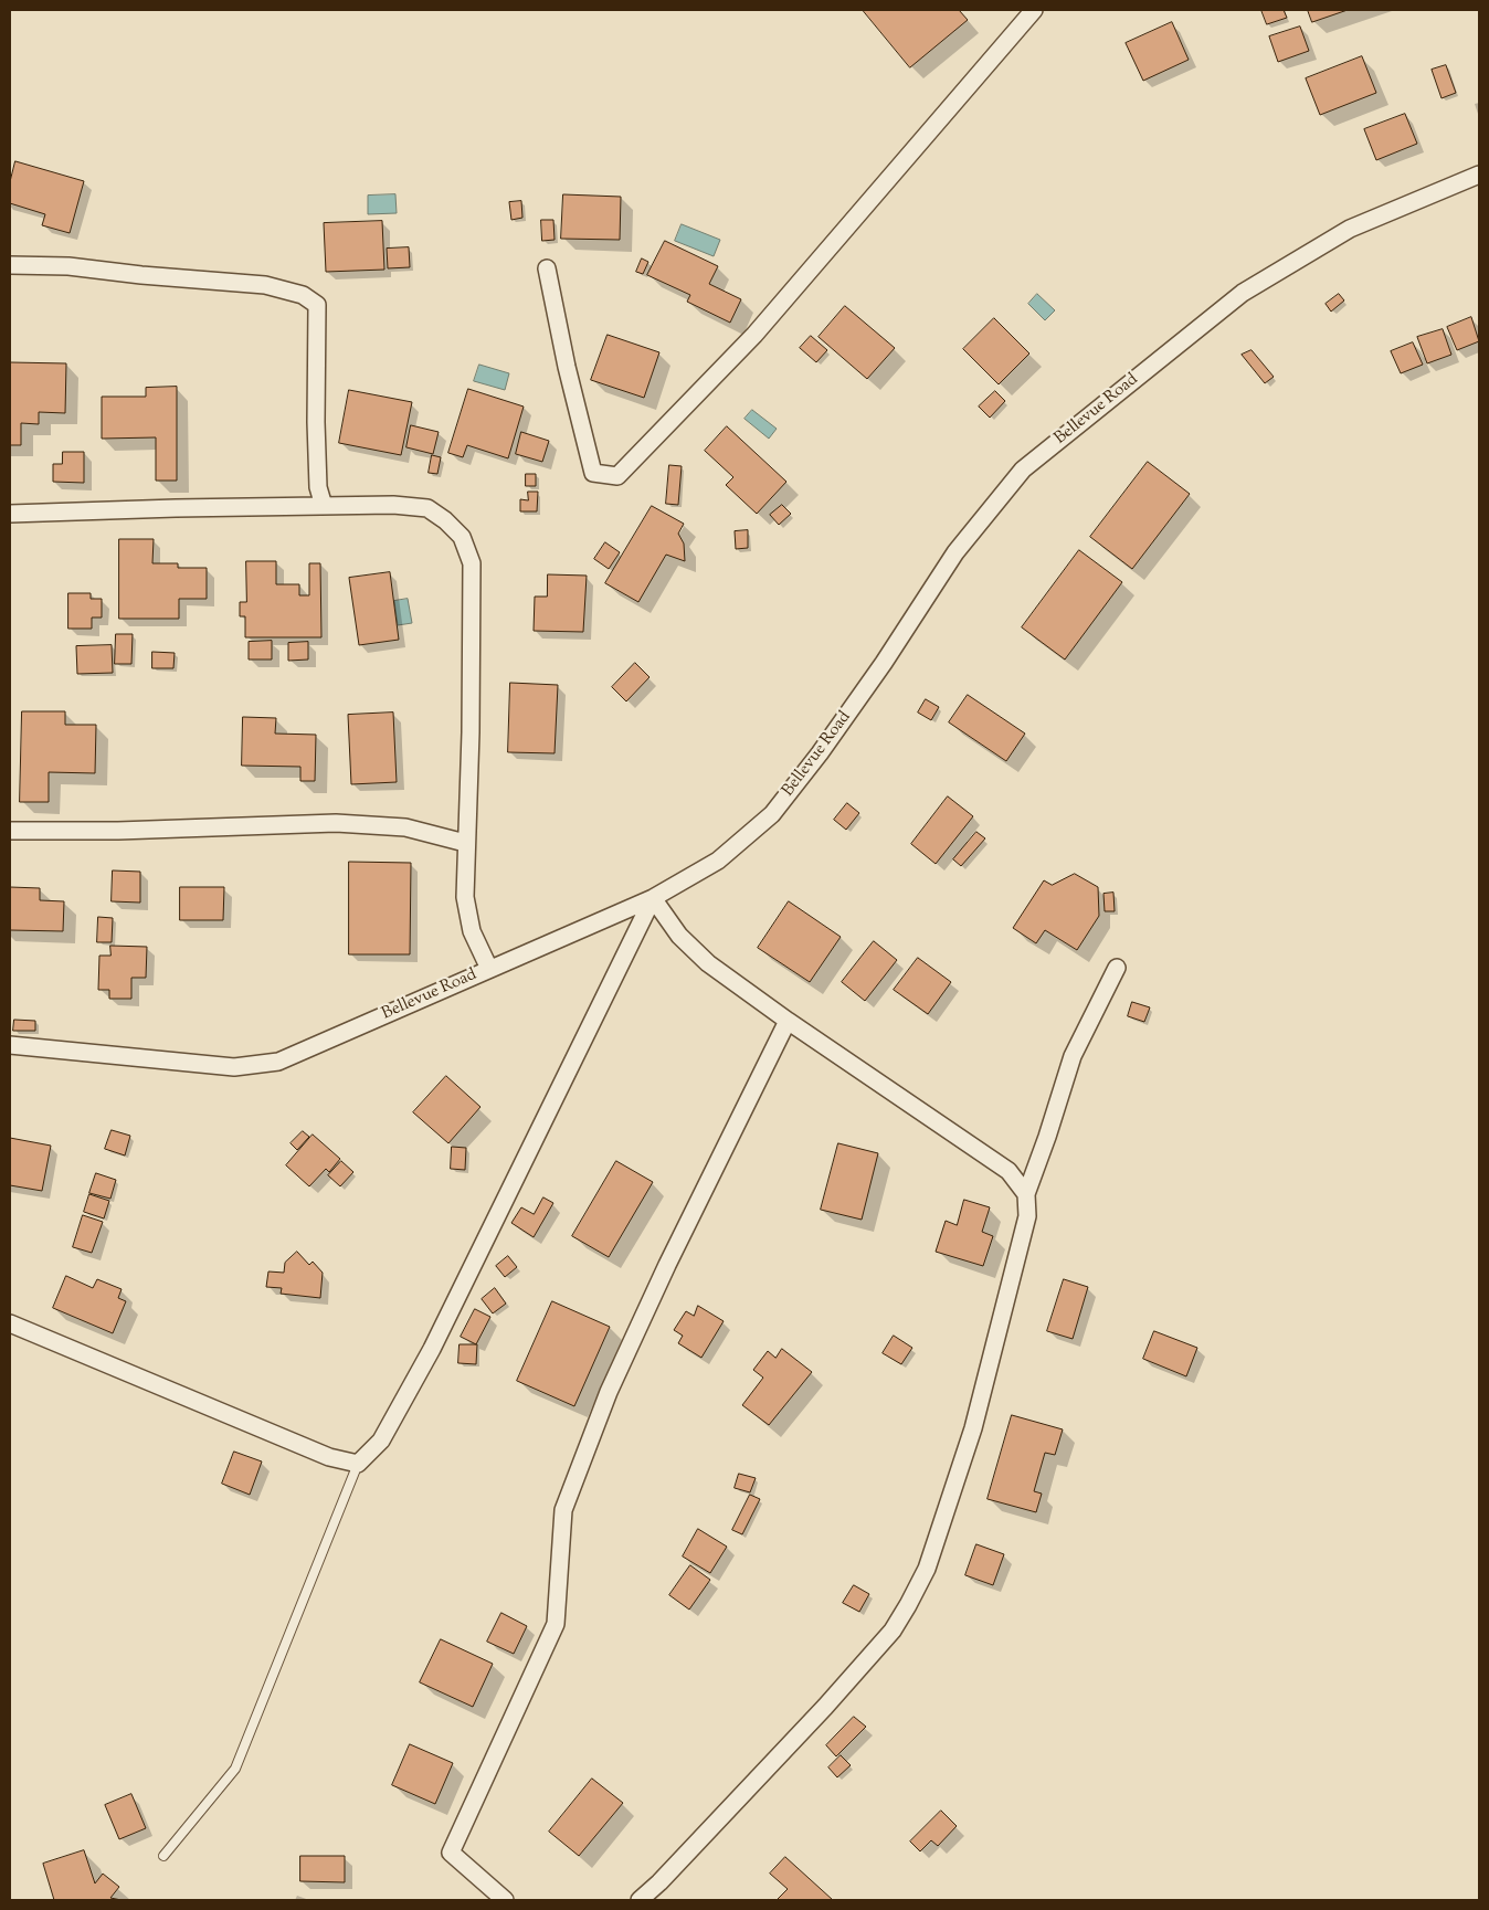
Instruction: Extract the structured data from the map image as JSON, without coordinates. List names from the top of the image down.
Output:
{
  "streets": {
    "street": ["Bellevue Road"]
  }
}
